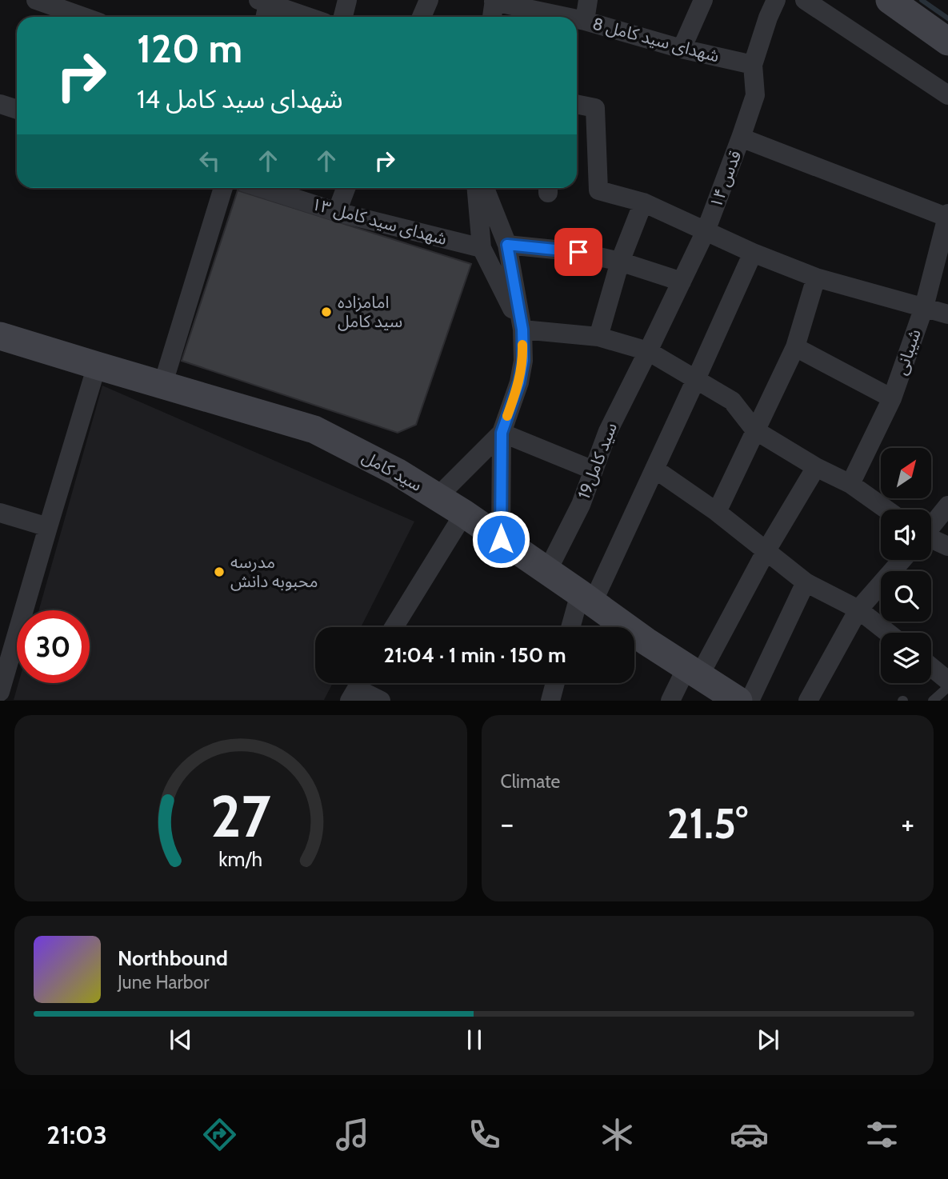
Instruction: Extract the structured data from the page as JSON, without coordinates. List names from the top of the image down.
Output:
{
  "streets": {
    "street": [
      "شهدای سید کامل 8",
      "قدس ۱۴",
      "شهدای سید کامل ۱۳",
      "شیبانی",
      "سید کامل19",
      "سید کامل"
    ]
  },
  "crossings": [
    ["شهدای سید کامل 8", "قدس ۱۴"],
    ["قدس ۱۴", "سید کامل19"],
    ["سید کامل19", "سید کامل"]
  ],
  "places": ["امامزاده سید کامل", "مدرسه محبوبه دانش"],
  "north": "top right",
  "page": {
    "turn": ["120 m", "شهدای سید کامل 14"],
    "limit": "30",
    "trip": "21:04 · 1 min · 150 m",
    "tile": "Climate",
    "heat": ["−", "21.5°", "+"],
    "song": ["Northbound", "June Harbor"],
    "tabs": "21:03",
    "gauge": ["27", "km/h"]
  }
}
